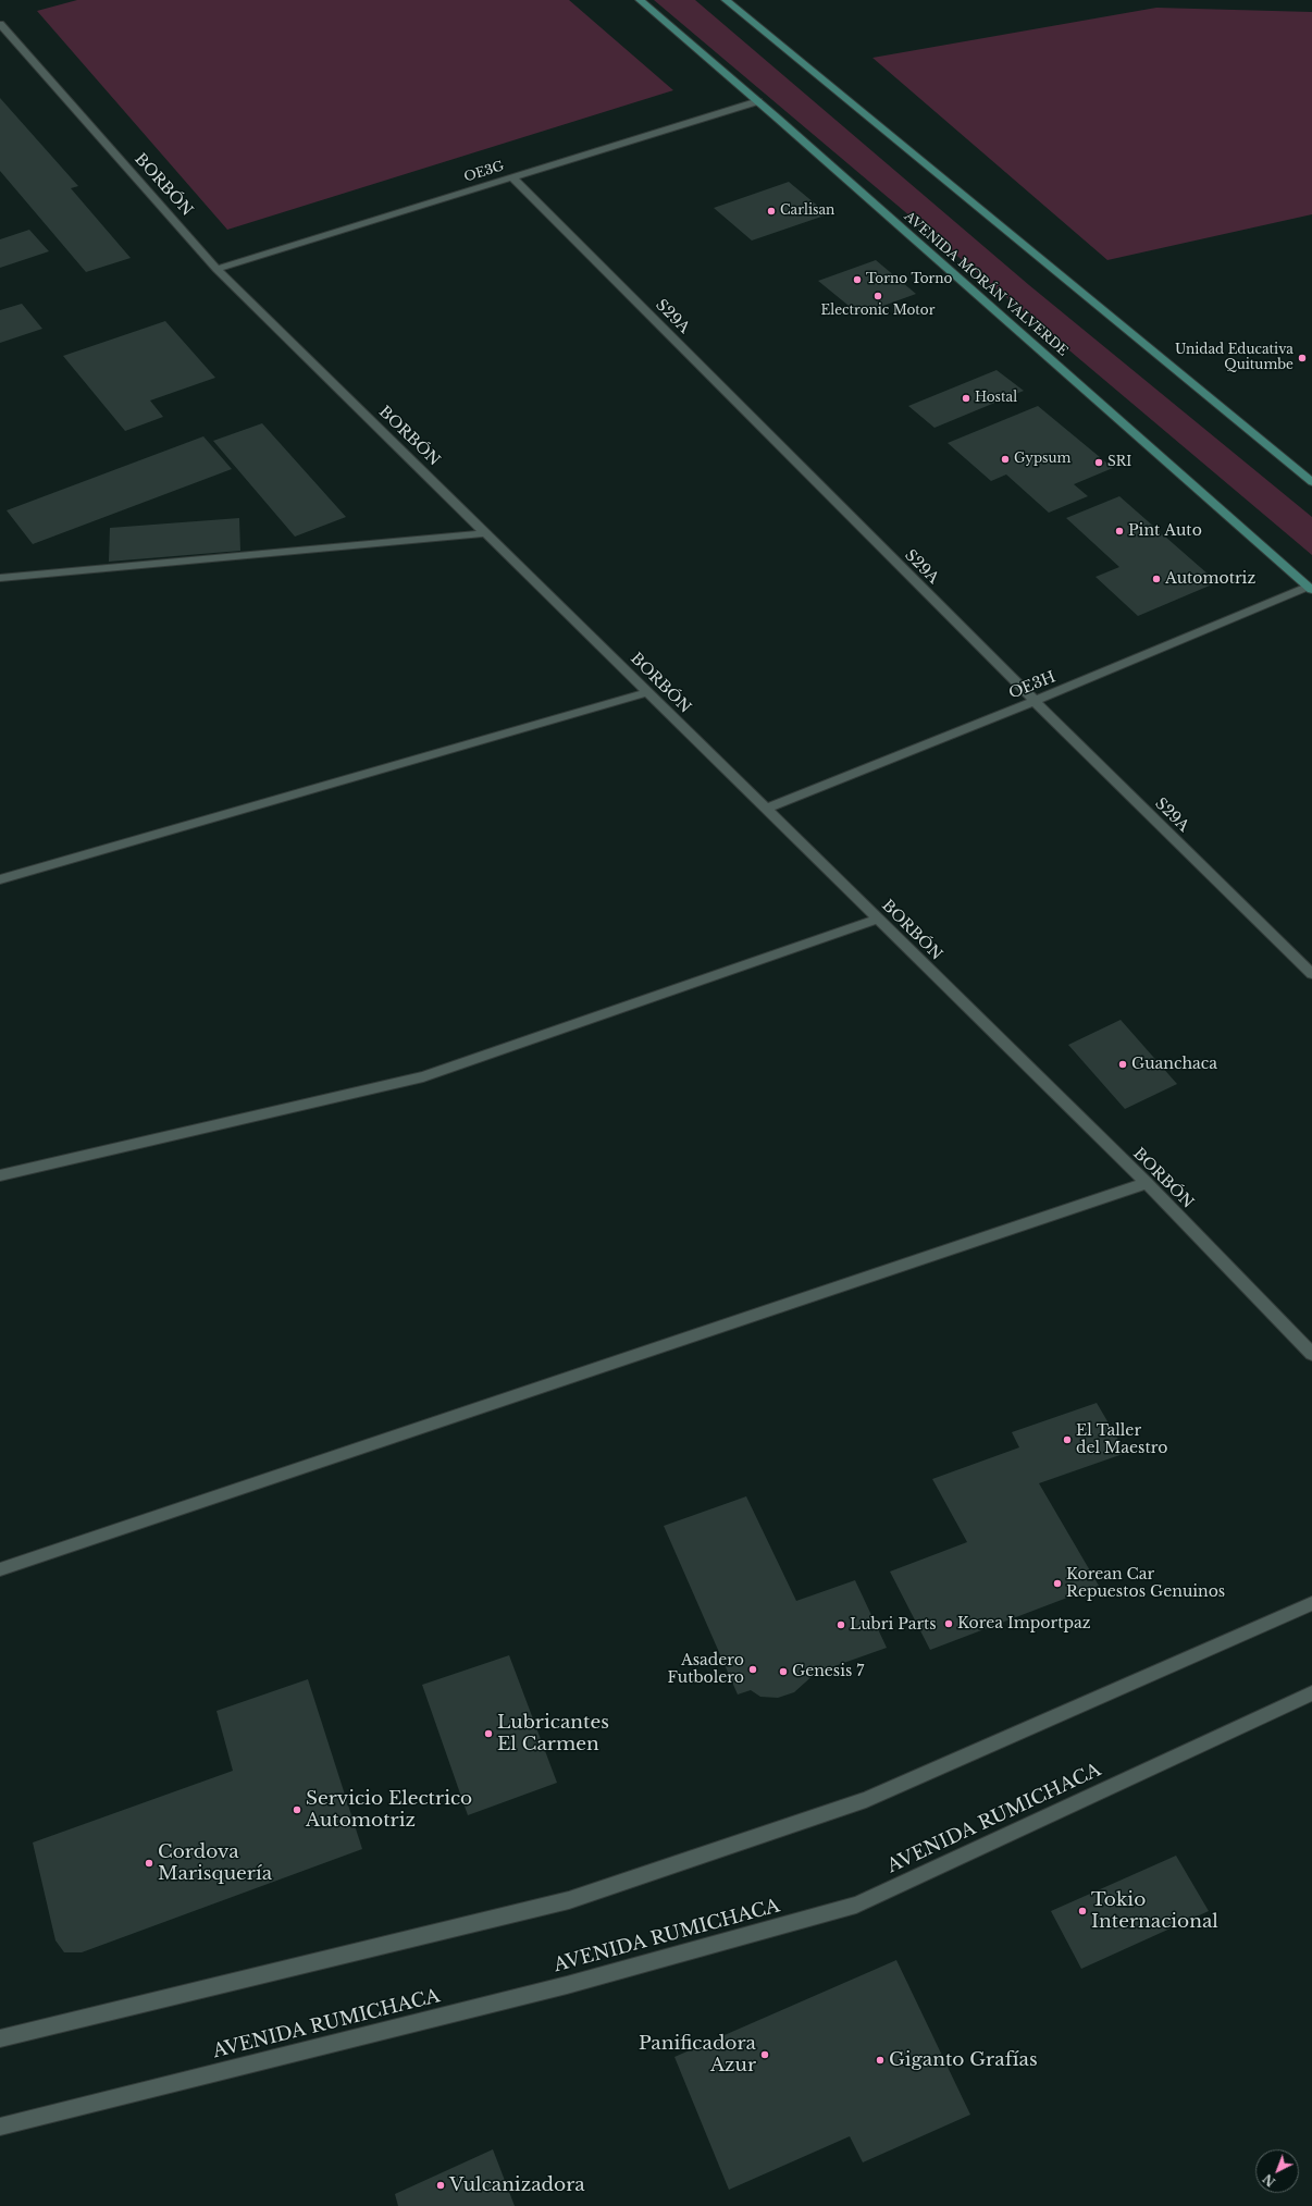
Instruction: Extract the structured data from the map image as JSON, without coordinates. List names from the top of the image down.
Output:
{
  "streets": {
    "main road": ["AVENIDA MORÁN VALVERDE"],
    "street": [
      "OE3G",
      "BORBÓN",
      "S29A",
      "OE3H",
      "AVENIDA RUMICHACA"
    ]
  },
  "crossings": [
    ["OE3G", "BORBÓN"],
    ["OE3G", "AVENIDA MORÁN VALVERDE"],
    ["OE3G", "S29A"],
    ["BORBÓN", "OE3H"],
    ["AVENIDA MORÁN VALVERDE", "OE3H"],
    ["S29A", "OE3H"]
  ],
  "places": [
    "Carlisan",
    "Torno Torno",
    "Electronic Motor",
    "Unidad Educativa Quitumbe",
    "Hostal",
    "Gypsum",
    "SRI",
    "Pint Auto",
    "Automotriz",
    "Guanchaca",
    "El Taller del Maestro",
    "Korean Car Repuestos Genuinos",
    "Korea Importpaz",
    "Lubri Parts",
    "Asadero Futbolero",
    "Genesis 7",
    "Lubricantes El Carmen",
    "Servicio Electrico Automotriz",
    "Cordova Marisquería",
    "Tokio Internacional",
    "Panificadora Azur",
    "Giganto Grafías",
    "Vulcanizadora"
  ],
  "north": "bottom left"
}
